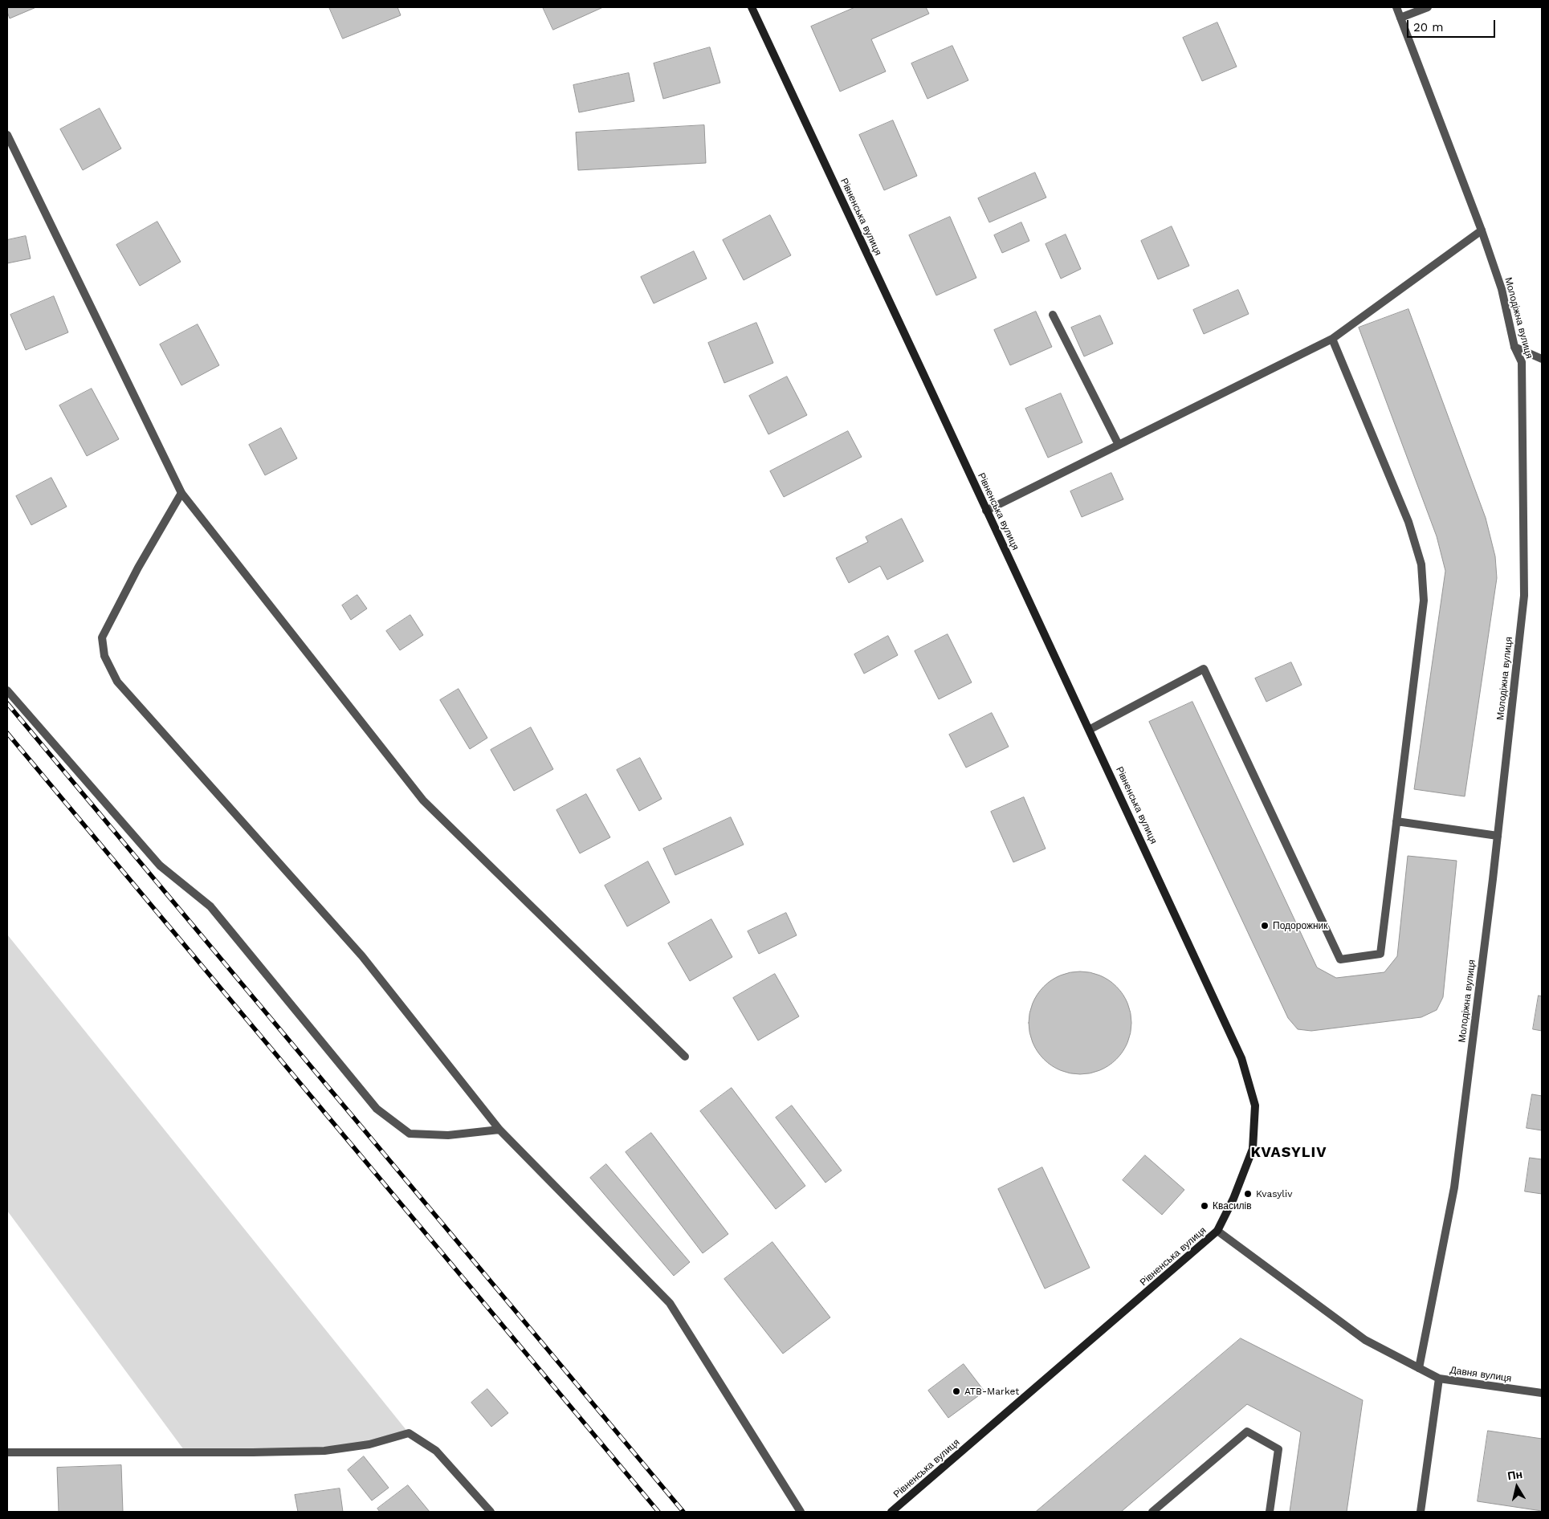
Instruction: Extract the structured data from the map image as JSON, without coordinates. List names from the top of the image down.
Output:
{
  "streets": {
    "main road": ["Рівненська вулиця"],
    "street": ["Молодіжна вулиця", "Давня вулиця"]
  },
  "crossings": [
    ["Рівненська вулиця", "Давня вулиця"],
    ["Молодіжна вулиця", "Давня вулиця"]
  ],
  "districts": ["KVASYLIV"],
  "places": [
    "Подорожник",
    "Kvasyliv",
    "Квасилів",
    "ATB-Market"
  ],
  "scale_bar": "20 m",
  "north": "top"
}
